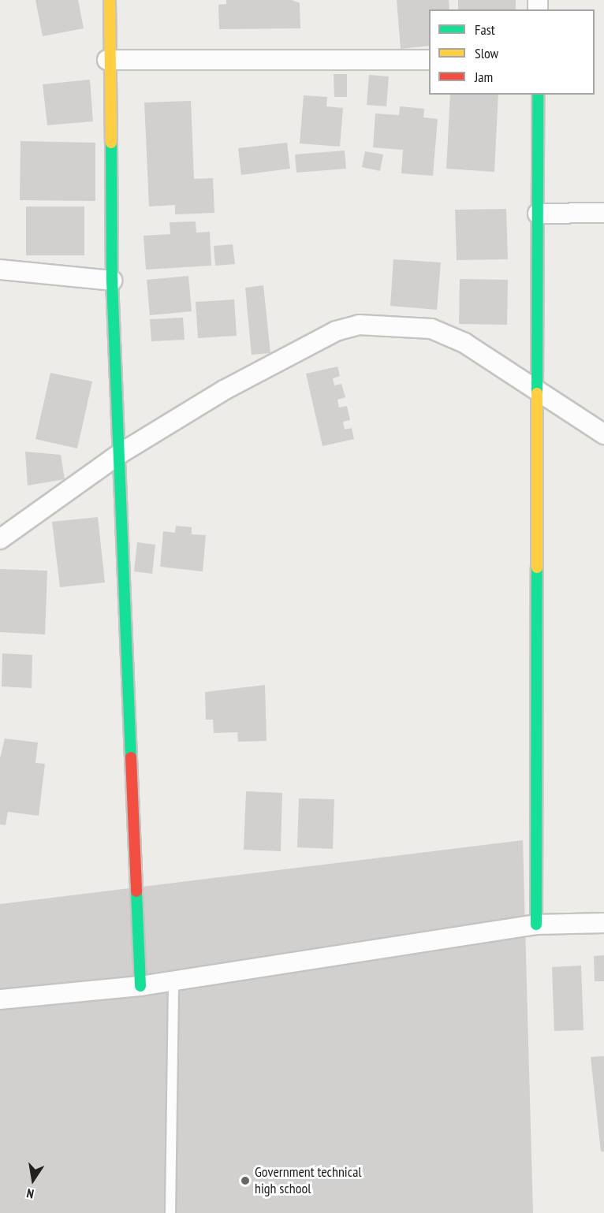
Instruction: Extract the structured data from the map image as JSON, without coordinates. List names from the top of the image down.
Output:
{
  "places": ["Government technical high school"],
  "legend": ["Fast", "Slow", "Jam"],
  "north": "bottom"
}
